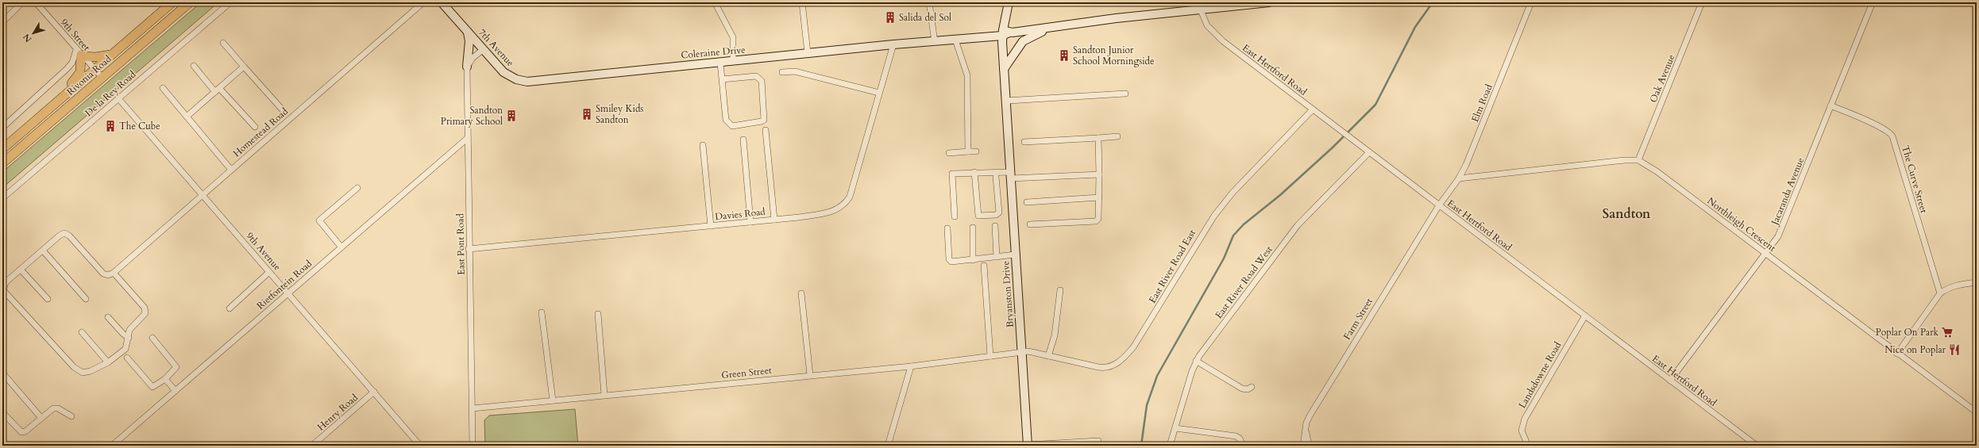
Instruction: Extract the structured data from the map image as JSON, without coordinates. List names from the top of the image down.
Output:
{
  "streets": {
    "main road": ["Rivonia Road"],
    "street": [
      "9th Street",
      "7th Avenue",
      "Coleraine Drive",
      "East Hertford Road",
      "Oak Avenue",
      "De la Rey Road",
      "Elm Road",
      "Homestead Road",
      "The Curve Street",
      "Jacaranda Avenue",
      "Davies Road",
      "Northleigh Crescent",
      "East Pont Road",
      "9th Avenue",
      "East River Road East",
      "East River Road West",
      "Rietfontein Road",
      "Bryanston Drive",
      "Farm Street",
      "Green Street",
      "Landsdowne Road",
      "Henry Road"
    ]
  },
  "crossings": [
    ["9th Street", "Rivonia Road"],
    ["7th Avenue", "Coleraine Drive"],
    ["Coleraine Drive", "East Hertford Road"],
    ["Coleraine Drive", "Davies Road"],
    ["Coleraine Drive", "Bryanston Drive"],
    ["East Hertford Road", "Elm Road"],
    ["East Hertford Road", "Jacaranda Avenue"],
    ["East Hertford Road", "East River Road East"],
    ["East Hertford Road", "East River Road West"],
    ["East Hertford Road", "Farm Street"],
    ["East Hertford Road", "Landsdowne Road"],
    ["Oak Avenue", "Northleigh Crescent"],
    ["De la Rey Road", "9th Avenue"],
    ["Elm Road", "Farm Street"],
    ["Homestead Road", "9th Avenue"],
    ["The Curve Street", "Jacaranda Avenue"],
    ["Jacaranda Avenue", "Northleigh Crescent"],
    ["Davies Road", "East Pont Road"],
    ["East Pont Road", "Rietfontein Road"],
    ["East Pont Road", "Green Street"],
    ["9th Avenue", "Rietfontein Road"],
    ["9th Avenue", "Henry Road"],
    ["East River Road East", "Bryanston Drive"],
    ["East River Road East", "Green Street"],
    ["Bryanston Drive", "Green Street"]
  ],
  "districts": ["Sandton"],
  "places": {
    "building": [
      "Salida del Sol",
      "Sandton Junior School Morningside",
      "Smiley Kids Sandton",
      "Sandton Primary School",
      "The Cube"
    ],
    "supermarket": ["Poplar On Park"],
    "restaurant": ["Nice on Poplar"]
  },
  "north": "bottom left"
}
